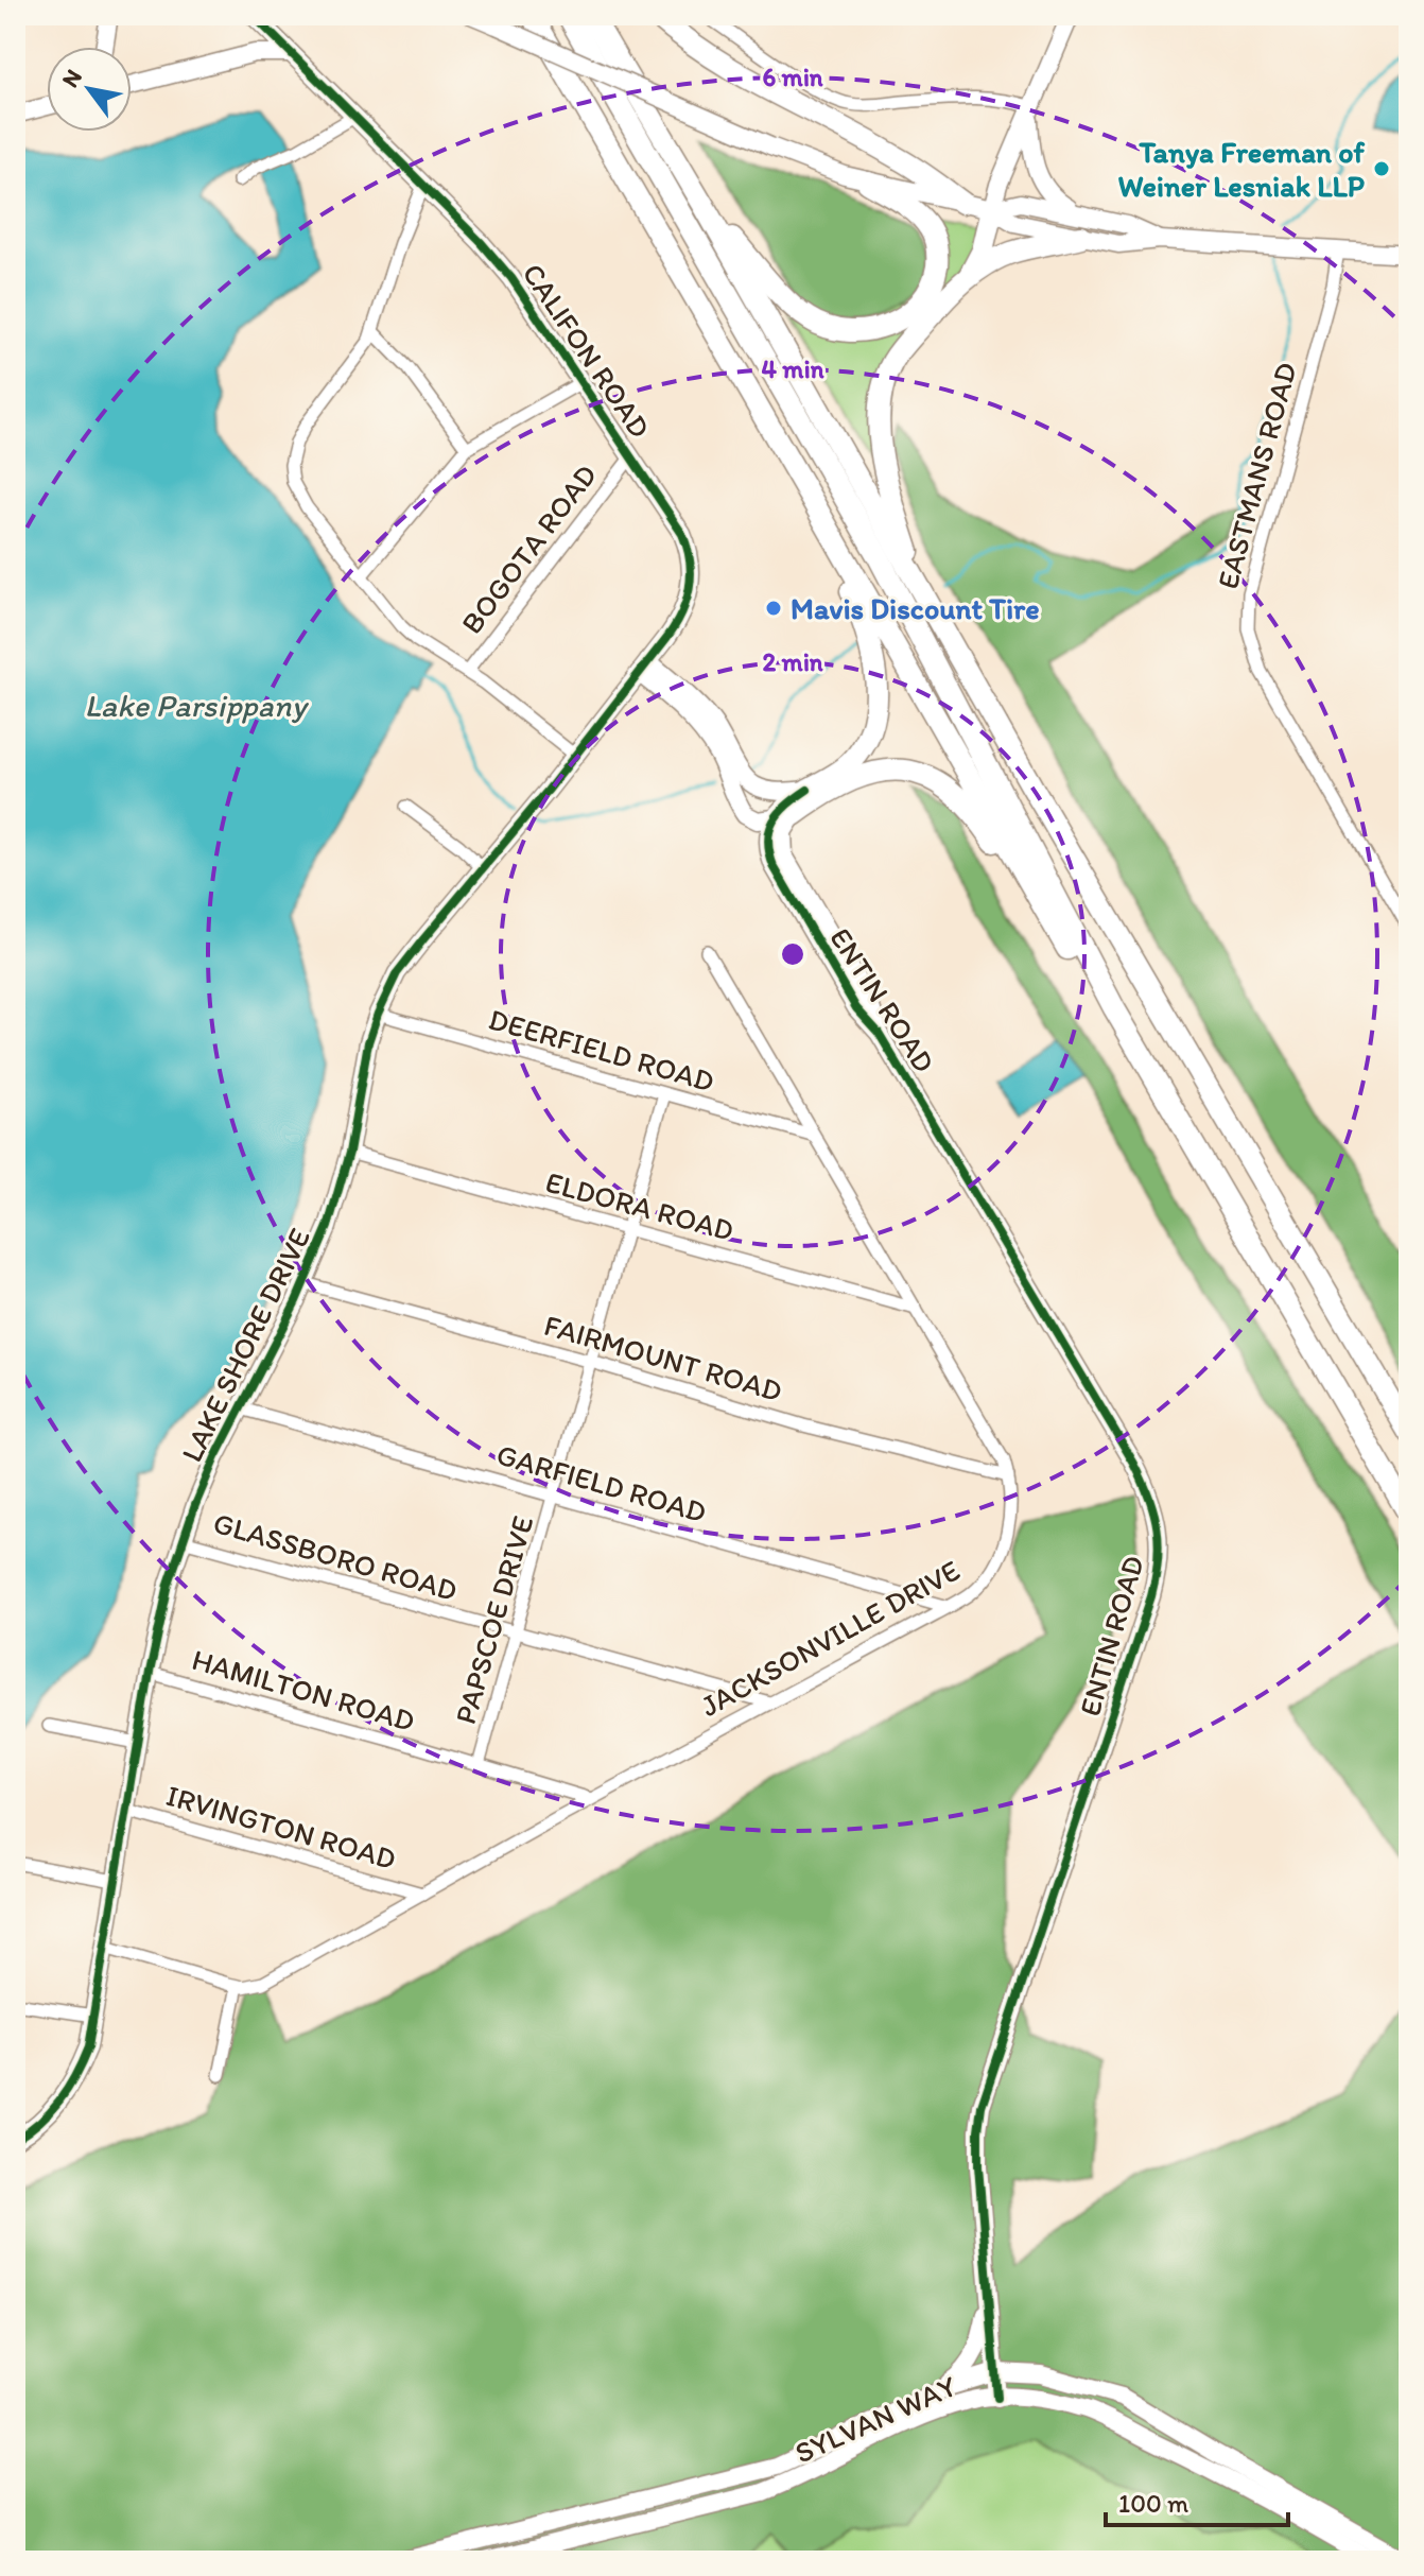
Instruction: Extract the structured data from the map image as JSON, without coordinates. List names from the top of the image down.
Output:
{
  "streets": {
    "street": [
      "CALIFON ROAD",
      "EASTMANS ROAD",
      "BOGOTA ROAD",
      "ENTIN ROAD",
      "DEERFIELD ROAD",
      "ELDORA ROAD",
      "LAKE SHORE DRIVE",
      "FAIRMOUNT ROAD",
      "GARFIELD ROAD",
      "GLASSBORO ROAD",
      "PAPSCOE DRIVE",
      "JACKSONVILLE DRIVE",
      "HAMILTON ROAD",
      "IRVINGTON ROAD",
      "SYLVAN WAY"
    ]
  },
  "crossings": [
    ["CALIFON ROAD", "BOGOTA ROAD"],
    ["CALIFON ROAD", "LAKE SHORE DRIVE"],
    ["ENTIN ROAD", "SYLVAN WAY"],
    ["DEERFIELD ROAD", "LAKE SHORE DRIVE"],
    ["DEERFIELD ROAD", "PAPSCOE DRIVE"],
    ["DEERFIELD ROAD", "JACKSONVILLE DRIVE"],
    ["ELDORA ROAD", "LAKE SHORE DRIVE"],
    ["ELDORA ROAD", "PAPSCOE DRIVE"],
    ["ELDORA ROAD", "JACKSONVILLE DRIVE"],
    ["LAKE SHORE DRIVE", "FAIRMOUNT ROAD"],
    ["LAKE SHORE DRIVE", "GARFIELD ROAD"],
    ["LAKE SHORE DRIVE", "GLASSBORO ROAD"],
    ["LAKE SHORE DRIVE", "HAMILTON ROAD"],
    ["LAKE SHORE DRIVE", "IRVINGTON ROAD"],
    ["FAIRMOUNT ROAD", "PAPSCOE DRIVE"],
    ["FAIRMOUNT ROAD", "JACKSONVILLE DRIVE"],
    ["GARFIELD ROAD", "PAPSCOE DRIVE"],
    ["GARFIELD ROAD", "JACKSONVILLE DRIVE"],
    ["GLASSBORO ROAD", "PAPSCOE DRIVE"],
    ["GLASSBORO ROAD", "JACKSONVILLE DRIVE"],
    ["PAPSCOE DRIVE", "HAMILTON ROAD"],
    ["JACKSONVILLE DRIVE", "HAMILTON ROAD"],
    ["JACKSONVILLE DRIVE", "IRVINGTON ROAD"]
  ],
  "water": ["Lake Parsippany"],
  "places": ["Tanya Freeman of Weiner Lesniak LLP", "Mavis Discount Tire"],
  "scale_bar": "100 m",
  "north": "top left",
  "rings": ["6 min", "4 min", "2 min"]
}
